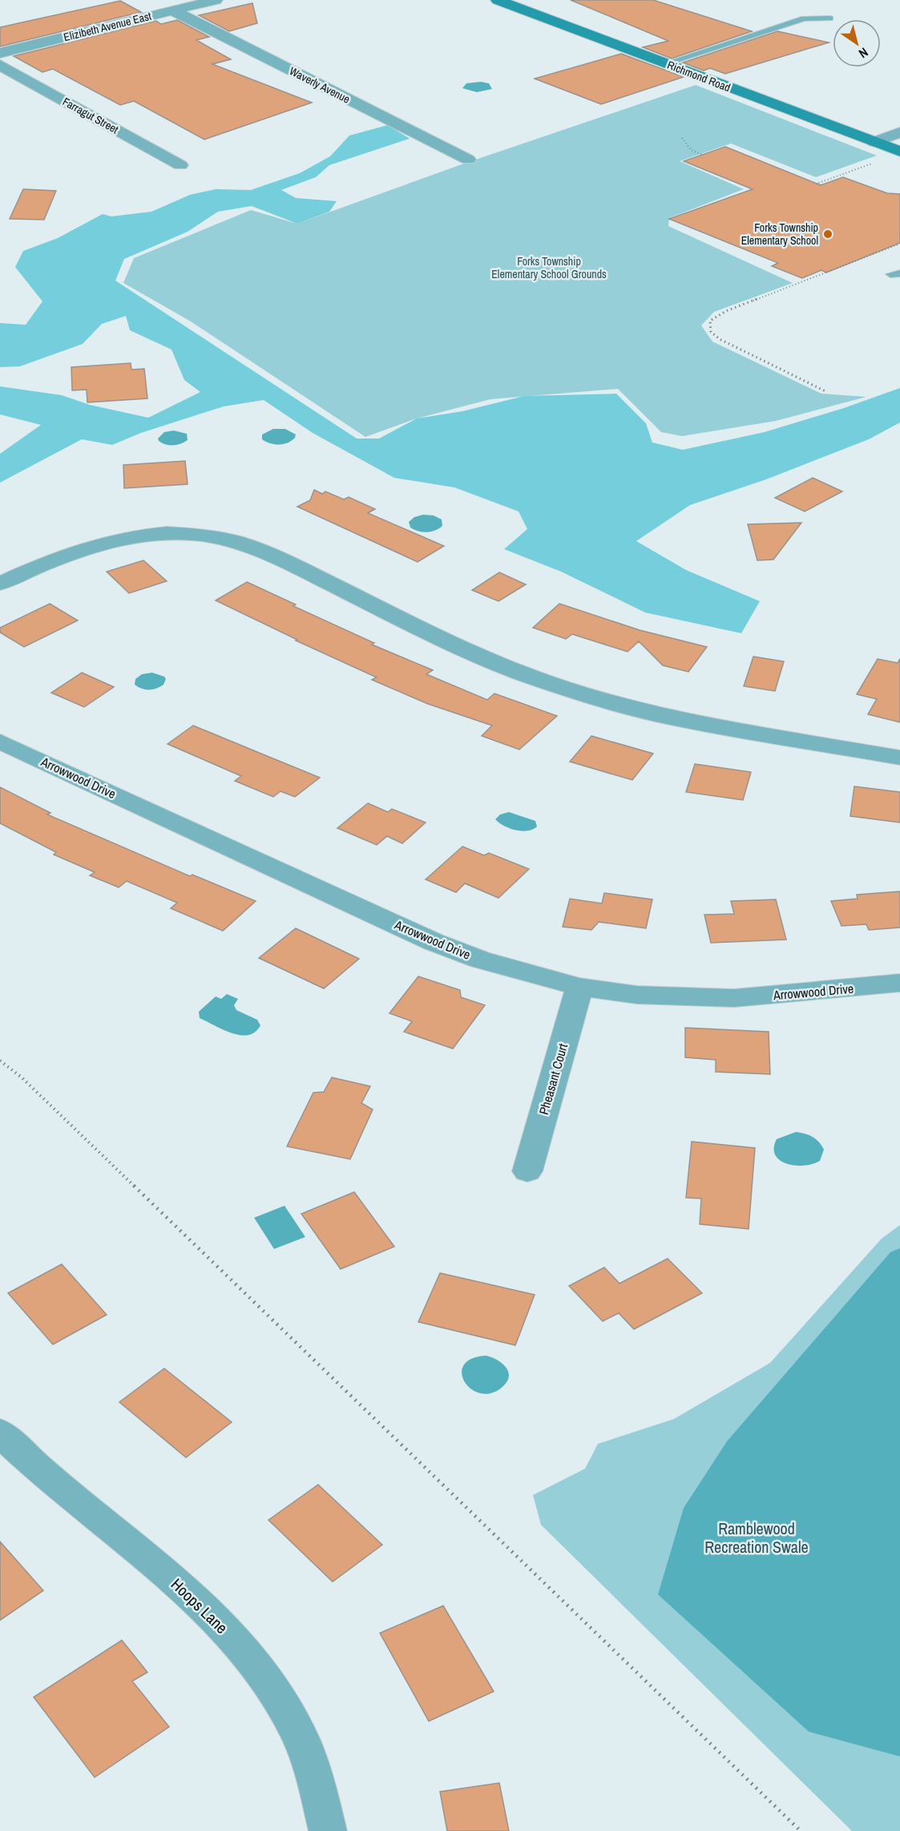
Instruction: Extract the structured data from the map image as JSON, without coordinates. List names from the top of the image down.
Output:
{
  "streets": {
    "street": [
      "Elizibeth Avenue East",
      "Richmond Road",
      "Waverly Avenue",
      "Farragut Street",
      "Arrowwood Drive",
      "Pheasant Court",
      "Hoops Lane"
    ]
  },
  "crossings": [
    ["Elizibeth Avenue East", "Waverly Avenue"],
    ["Arrowwood Drive", "Pheasant Court"]
  ],
  "parks": ["Forks Township Elementary School Grounds", "Ramblewood Recreation Swale"],
  "places": ["Forks Township Elementary School"],
  "north": "bottom right"
}
